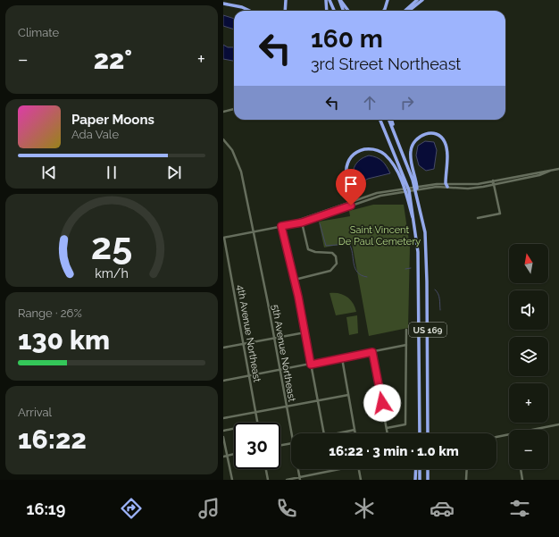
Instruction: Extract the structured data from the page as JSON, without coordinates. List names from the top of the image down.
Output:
{
  "streets": {
    "highway": ["US 169"],
    "street": ["4th Avenue Northeast", "5th Avenue Northeast"]
  },
  "parks": ["Saint Vincent De Paul Cemetery"],
  "north": "top",
  "page": {
    "tile": [
      "Climate",
      ["Range · 26%", "130 km"],
      ["Arrival", "16:22"]
    ],
    "turn": ["160 m", "3rd Street Northeast"],
    "heat": ["−", "22°", "+"],
    "song": ["Paper Moons", "Ada Vale"],
    "map_buttons": ["+", "−"],
    "limit": "30",
    "trip": "16:22 · 3 min · 1.0 km",
    "tabs": "16:19",
    "gauge": ["25", "km/h"]
  }
}
